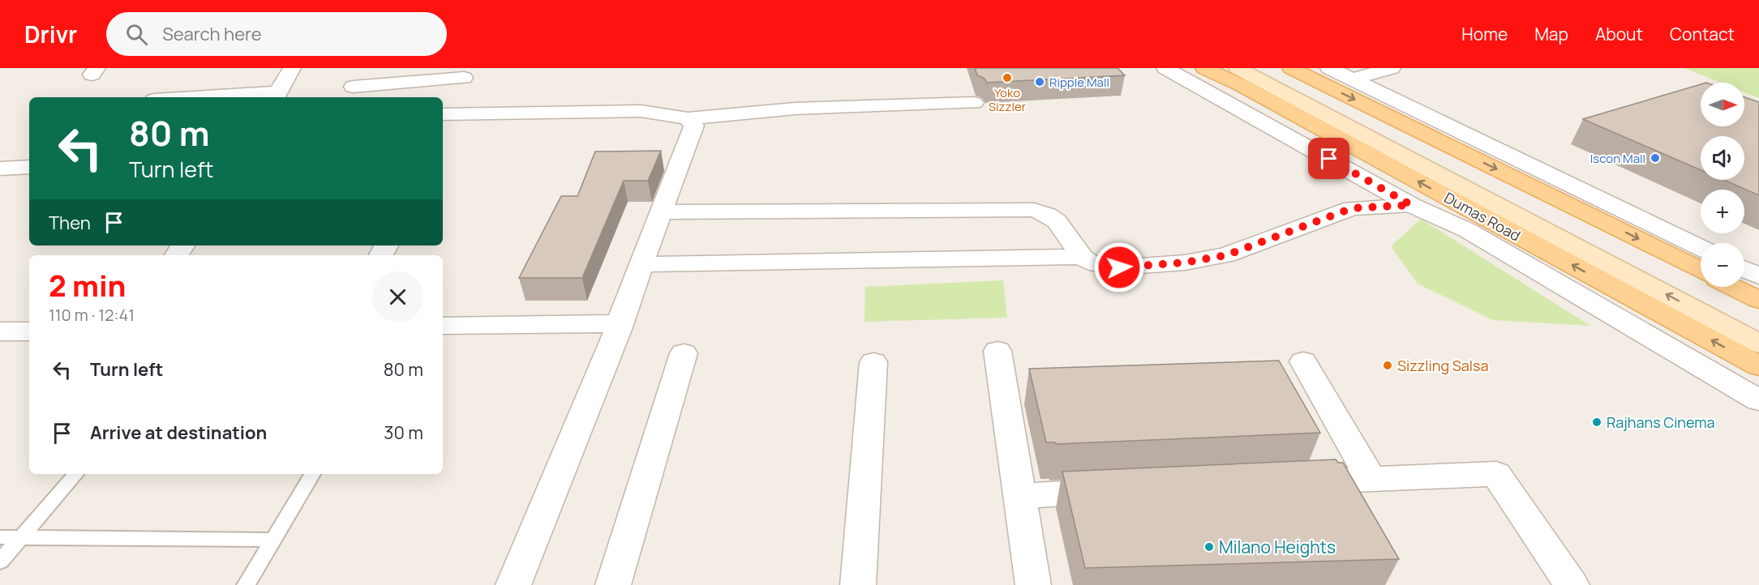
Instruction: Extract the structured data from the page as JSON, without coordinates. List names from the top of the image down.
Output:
{
  "streets": {
    "main road": ["Dumas Road"]
  },
  "places": [
    "Yoko Sizzler",
    "Ripple Mall",
    "Iscon Mall",
    "Sizzling Salsa",
    "Rajhans Cinema",
    "Milano Heights"
  ],
  "north": "right",
  "page": {
    "header": "Drivr",
    "search": "Search here",
    "nav": [
      "Home",
      "Map",
      "About",
      "Contact"
    ],
    "map_buttons": ["+", "−"],
    "turn": ["80 m", "Turn left"],
    "then": "Then",
    "heading": ["2 min", "110 m · 12:41"],
    "list": [
      {
        "name": "Turn left",
        "value": "80 m"
      },
      {
        "name": "Arrive at destination",
        "value": "30 m"
      }
    ]
  }
}
